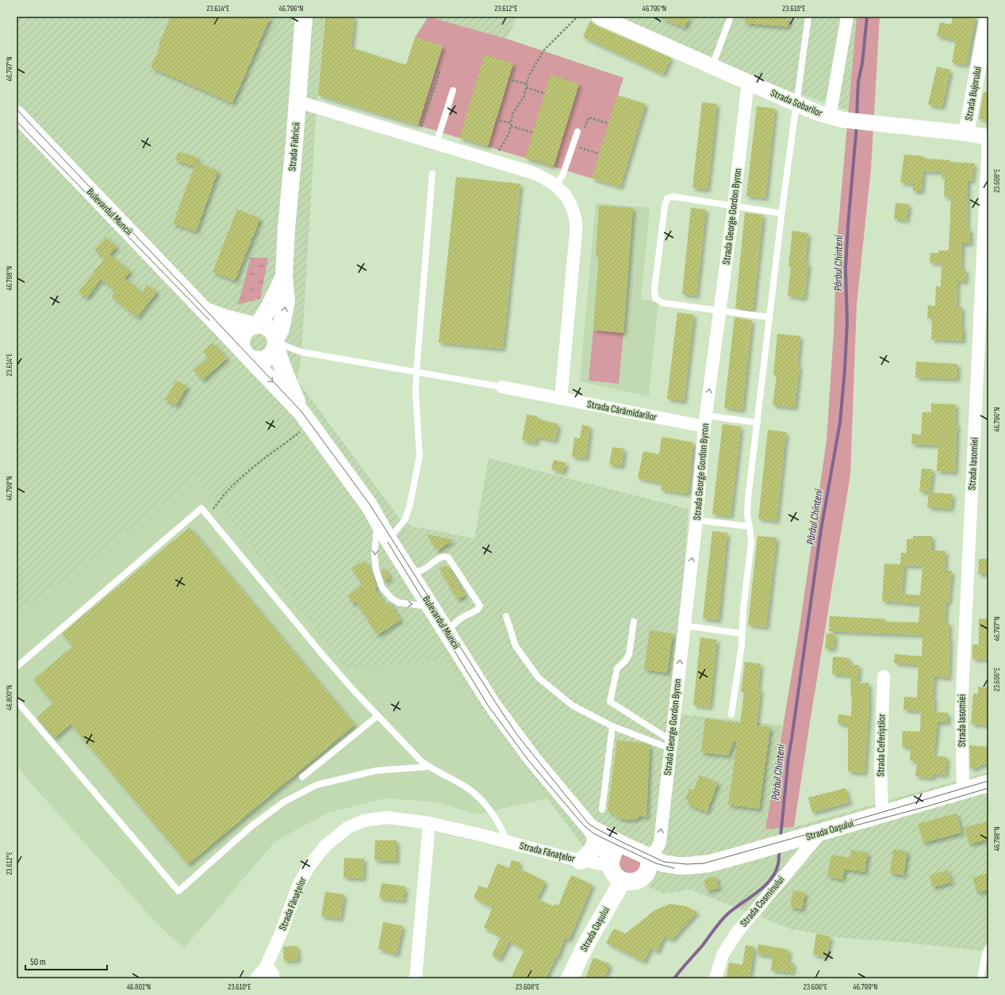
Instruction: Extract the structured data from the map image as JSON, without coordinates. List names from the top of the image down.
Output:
{
  "streets": {
    "main road": ["Strada Fabricii", "Bulevardul Muncii", "Strada Oașului"],
    "street": [
      "Strada Bujorului",
      "Strada Sobarilor",
      "Strada George Gordon Byron",
      "Strada Cărămidarilor",
      "Strada Iasomiei",
      "Strada Ceferiștilor",
      "Strada Fânațelor",
      "Strada Cosminului"
    ]
  },
  "crossings": [
    ["Strada Bujorului", "Strada Sobarilor"],
    ["Strada Sobarilor", "Strada George Gordon Byron"],
    ["Strada Sobarilor", "Strada Iasomiei"],
    ["Strada Fabricii", "Bulevardul Muncii"],
    ["Bulevardul Muncii", "Strada George Gordon Byron"],
    ["Bulevardul Muncii", "Strada Oașului"],
    ["Bulevardul Muncii", "Strada Fânațelor"],
    ["Strada George Gordon Byron", "Strada Cărămidarilor"],
    ["Strada George Gordon Byron", "Strada Oașului"],
    ["Strada George Gordon Byron", "Strada Fânațelor"],
    ["Strada Iasomiei", "Strada Oașului"],
    ["Strada Ceferiștilor", "Strada Oașului"],
    ["Strada Oașului", "Strada Fânațelor"],
    ["Strada Oașului", "Strada Cosminului"]
  ],
  "one_way": ["Strada George Gordon Byron"],
  "water": ["Pârâul Chinteni"],
  "scale_bar": "50 m",
  "coordinates": [
    "23.614°E",
    "46.796°N",
    "23.612°E",
    "46.795°N",
    "23.610°E",
    "46.797°N",
    "23.608°E",
    "46.798°N",
    "46.799°N",
    "23.606°E",
    "46.800°N",
    "46.801°N"
  ]
}
